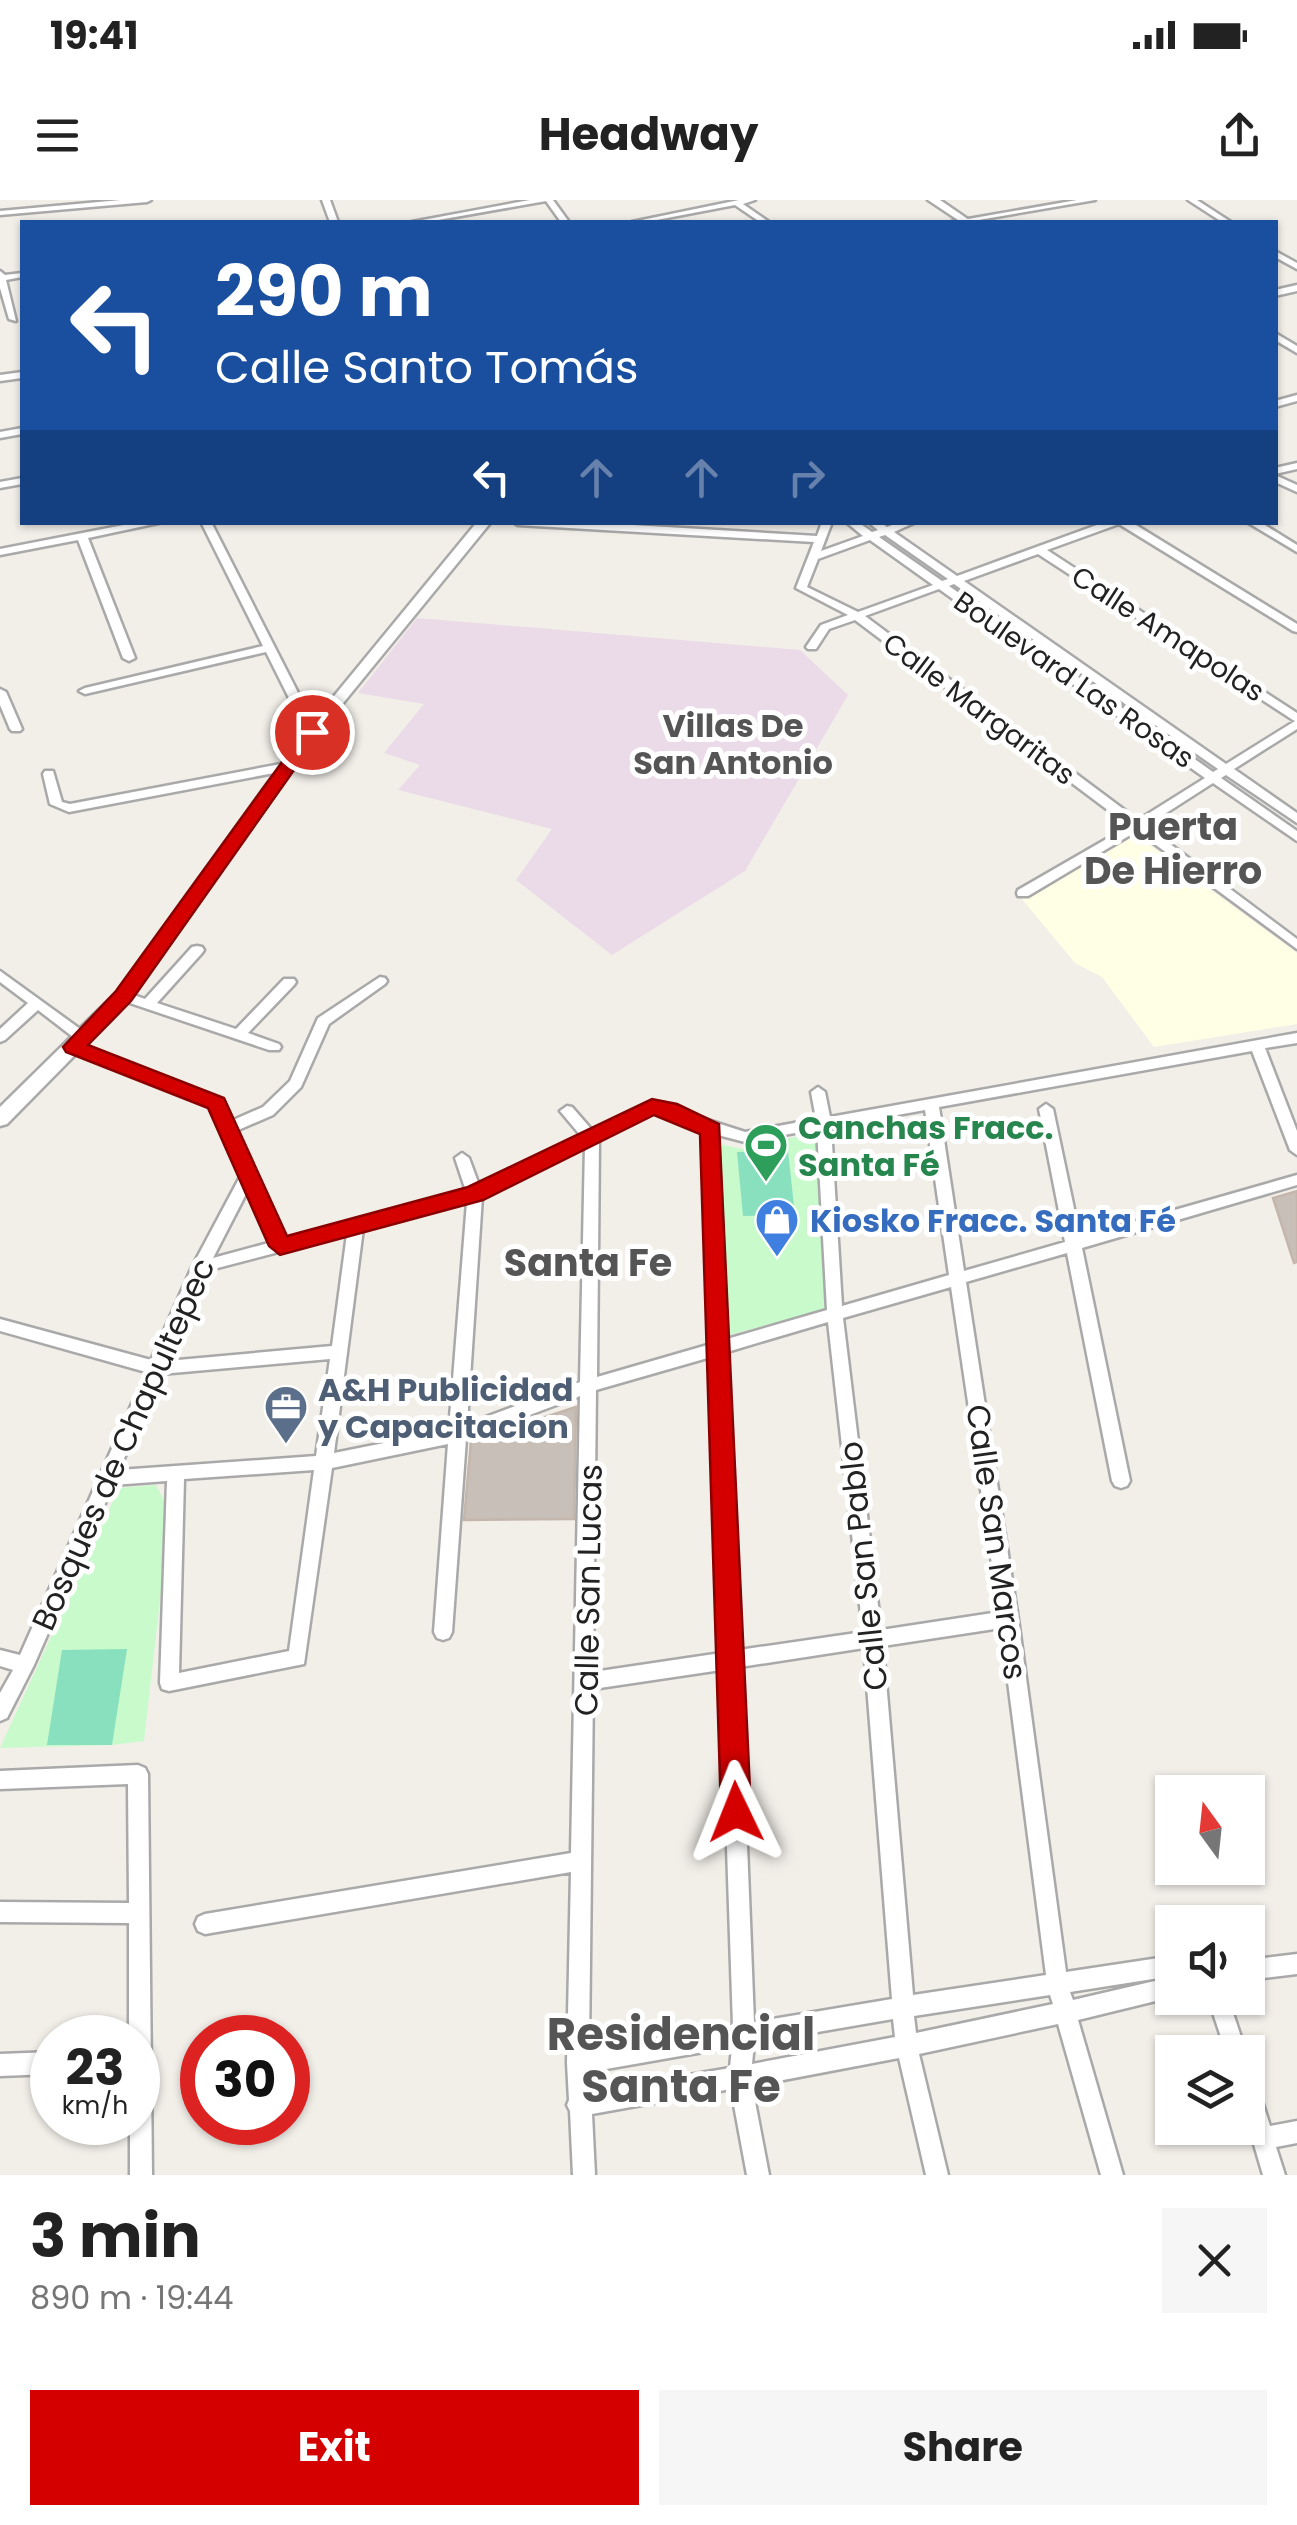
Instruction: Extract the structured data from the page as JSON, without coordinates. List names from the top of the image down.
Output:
{
  "streets": {
    "street": [
      "Calle Amapolas",
      "Boulevard Las Rosas",
      "Calle Margaritas",
      "Bosques de Chapultepec",
      "Calle San Marcos",
      "Calle San Pablo",
      "Calle San Lucas"
    ]
  },
  "districts": [
    "Villas De San Antonio",
    "Puerta De Hierro",
    "Santa Fe",
    "Residencial Santa Fe"
  ],
  "places": {
    "sports": ["Canchas Fracc. Santa Fé"],
    "shop": ["Kiosko Fracc. Santa Fé"],
    "office": ["A&H Publicidad y Capacitacion"]
  },
  "north": "top",
  "page": {
    "status": "19:41",
    "header": "Headway",
    "turn": ["290 m", "Calle Santo Tomás"],
    "speed": "23 km/h",
    "limit": "30",
    "heading": ["3 min", "890 m · 19:44"],
    "buttons": ["Exit", "Share"]
  }
}
